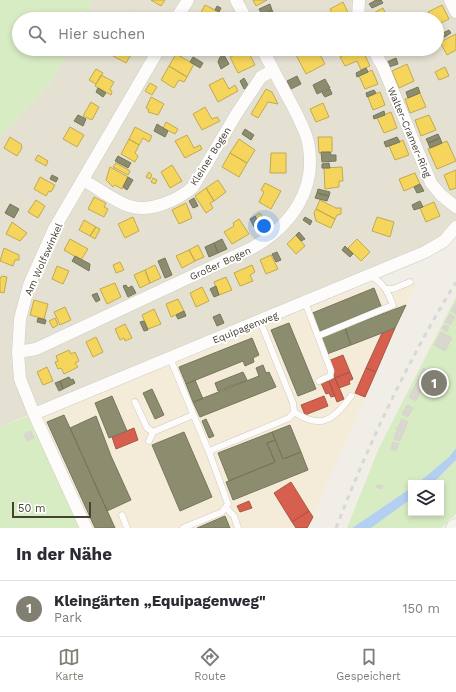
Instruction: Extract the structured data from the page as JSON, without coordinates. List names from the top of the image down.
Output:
{
  "streets": {
    "street": [
      "Walter-Cramer-Ring",
      "Kleiner Bogen",
      "Am Wolfswinkel",
      "Großer Bogen",
      "Equipagenweg"
    ]
  },
  "crossings": [
    ["Kleiner Bogen", "Am Wolfswinkel"],
    ["Kleiner Bogen", "Großer Bogen"],
    ["Am Wolfswinkel", "Großer Bogen"],
    ["Am Wolfswinkel", "Equipagenweg"]
  ],
  "scale_bar": "50 m",
  "page": {
    "search": "Hier suchen",
    "pins": "1",
    "scale": "50 m",
    "heading": "In der Nähe",
    "list": [
      {
        "mark": "1",
        "name": "Kleingärten „Equipagenweg\"",
        "note": "Park",
        "value": "150 m"
      }
    ],
    "nav": ["Karte", "Route", "Gespeichert"]
  }
}
